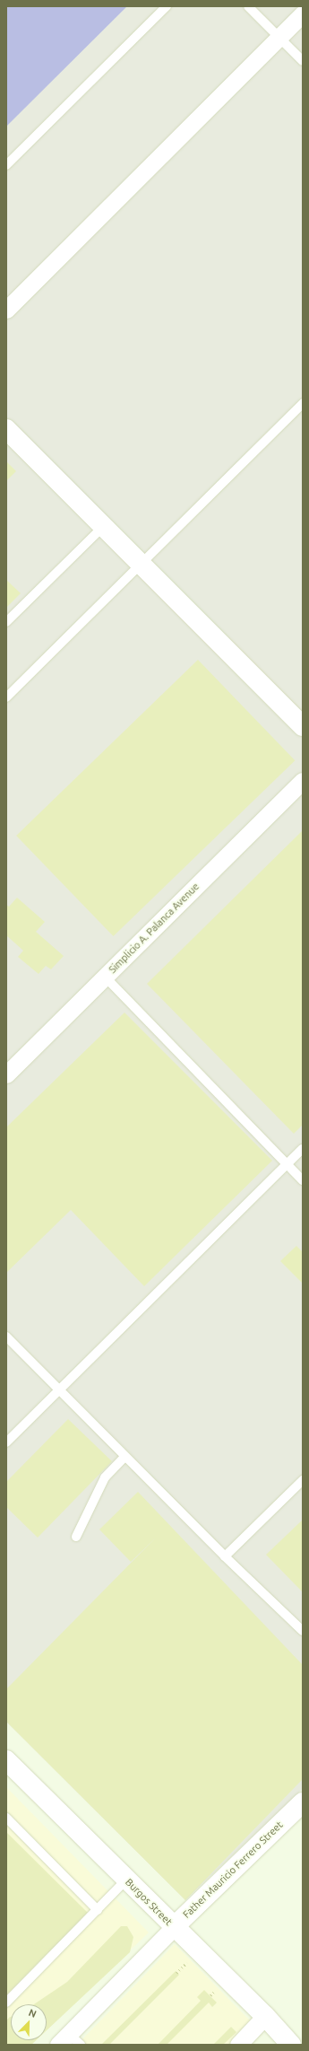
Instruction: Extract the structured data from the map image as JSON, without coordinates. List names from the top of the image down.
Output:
{
  "streets": {
    "street": ["Simplicio A. Palanca Avenue", "Father Mauricio Ferrero Street", "Burgos Street"]
  },
  "crossings": [
    ["Father Mauricio Ferrero Street", "Burgos Street"]
  ],
  "north": "top right"
}
